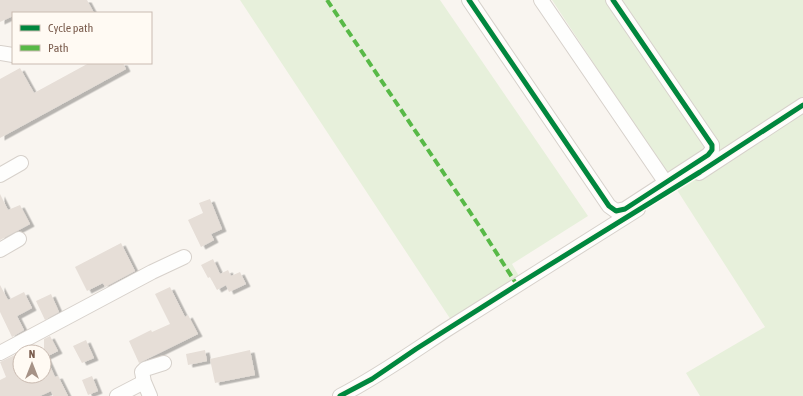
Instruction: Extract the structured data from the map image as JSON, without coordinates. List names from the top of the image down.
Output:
{
  "legend": ["Cycle path", "Path"],
  "north": "top"
}
